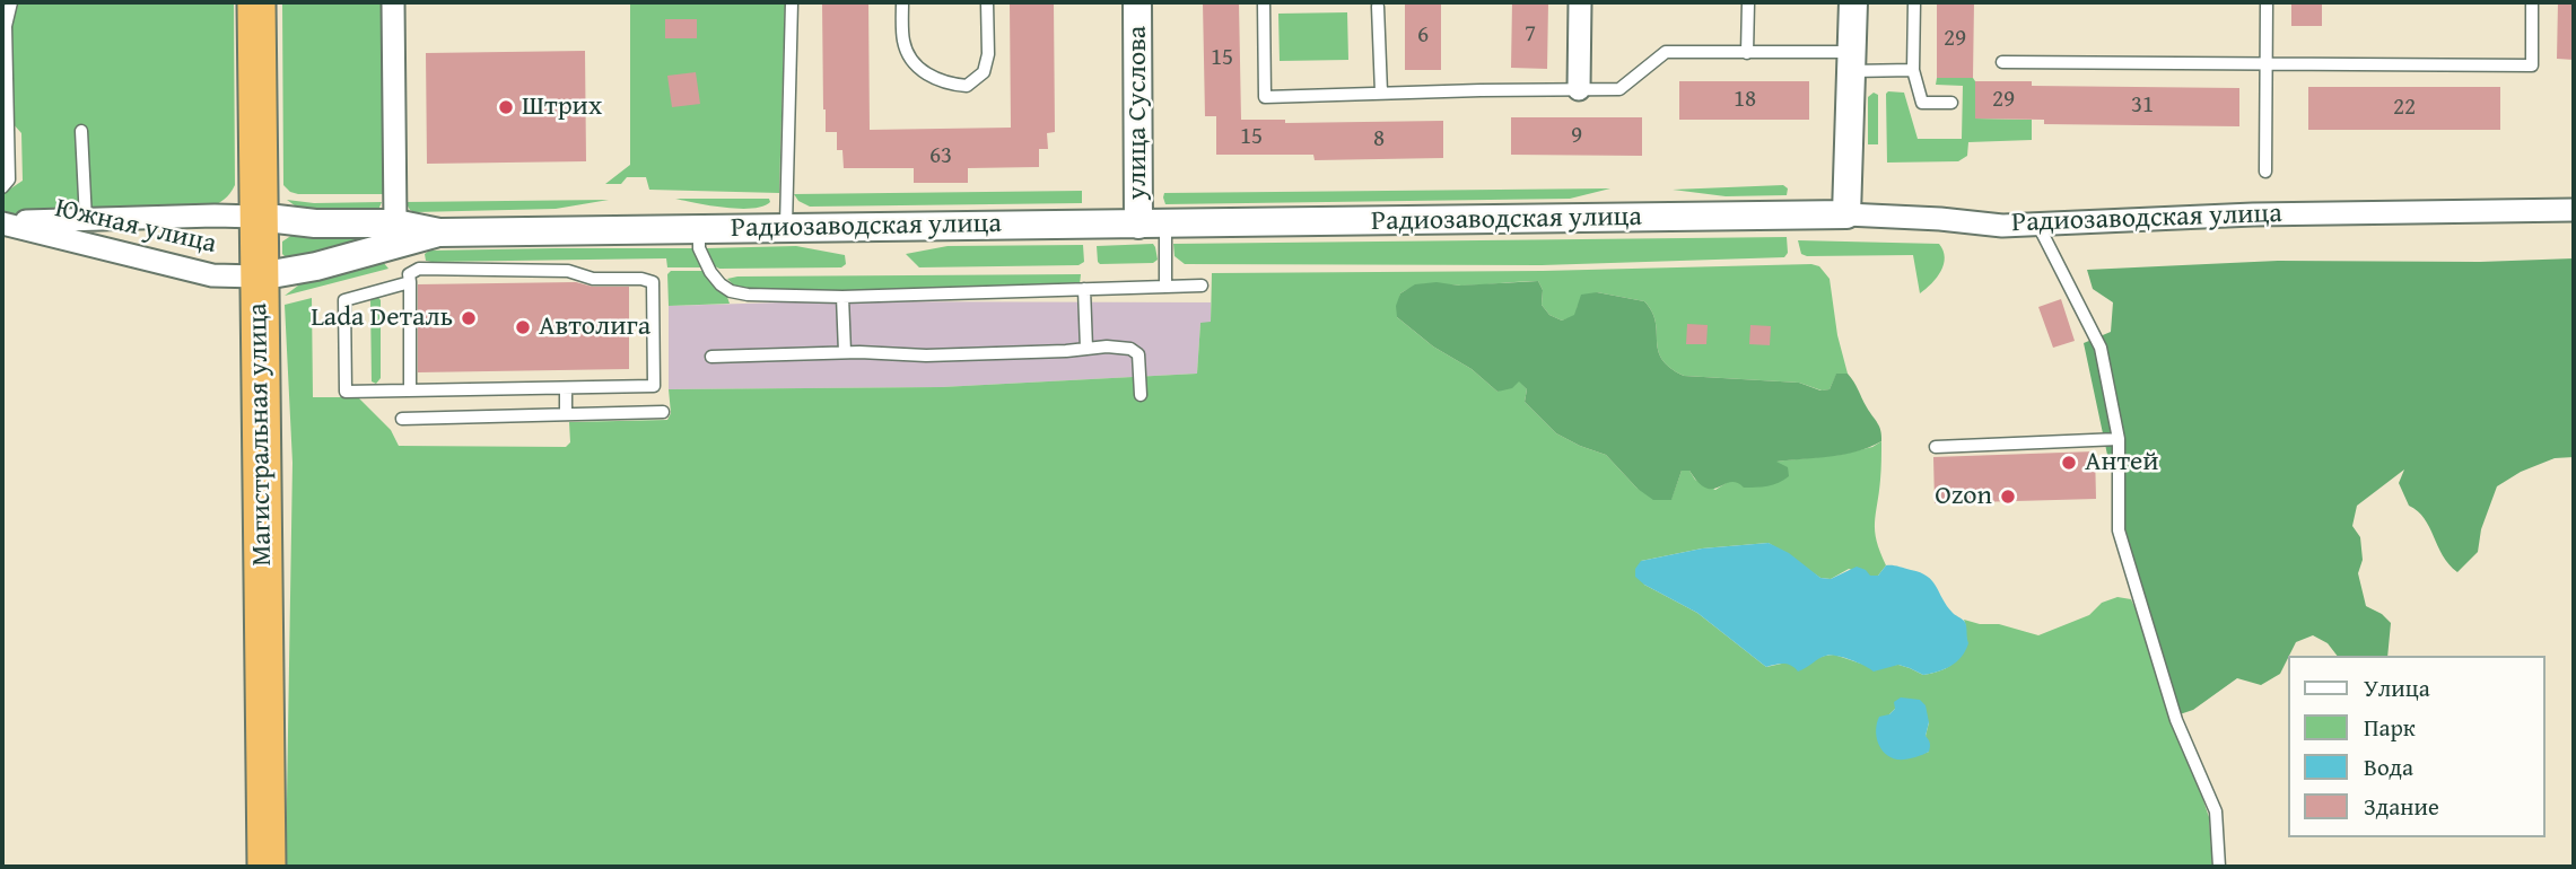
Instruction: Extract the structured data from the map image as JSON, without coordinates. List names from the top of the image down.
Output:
{
  "streets": {
    "highway": ["Магистральная улица"],
    "street": ["улица Суслова", "Радиозаводская улица", "Южная улица"]
  },
  "crossings": [
    ["улица Суслова", "Радиозаводская улица"],
    ["Радиозаводская улица", "Южная улица"],
    ["Радиозаводская улица", "Магистральная улица"],
    ["Южная улица", "Магистральная улица"]
  ],
  "places": [
    "Штрих",
    "Lada Dеталь",
    "Автолига",
    "Антей",
    "Ozon"
  ],
  "house_numbers": [
    "7",
    "6",
    "29",
    "15",
    "18",
    "29",
    "31",
    "22",
    "9",
    "15",
    "8",
    "63"
  ],
  "legend": [
    "Улица",
    "Парк",
    "Вода",
    "Здание"
  ]
}
